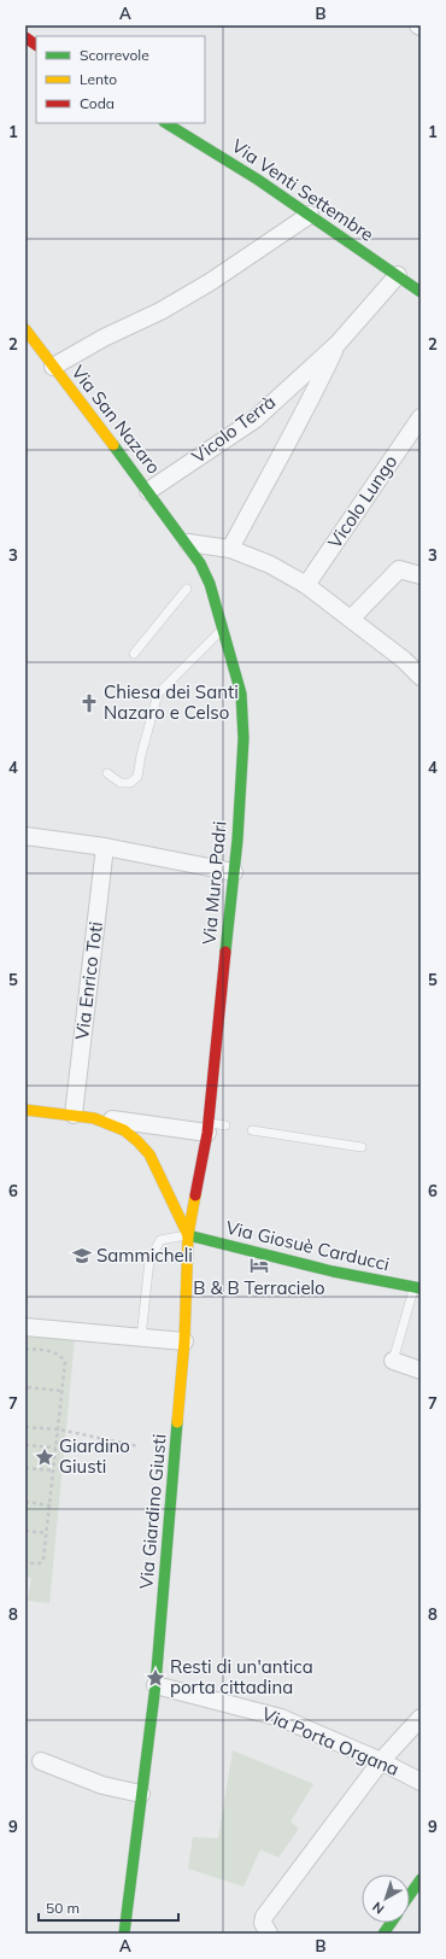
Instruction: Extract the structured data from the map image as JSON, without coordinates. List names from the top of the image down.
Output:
{
  "streets": {
    "main road": [
      "Via Venti Settembre",
      "Via San Nazaro",
      "Via Muro Padri",
      "Via Giosuè Carducci",
      "Via Giardino Giusti"
    ],
    "street": [
      "Vicolo Terrà",
      "Vicolo Lungo",
      "Via Enrico Toti",
      "Via Porta Organa"
    ]
  },
  "crossings": [
    ["Via Venti Settembre", "Vicolo Terrà"],
    ["Via San Nazaro", "Vicolo Terrà"],
    ["Via San Nazaro", "Via Muro Padri"],
    ["Via Muro Padri", "Via Giosuè Carducci"],
    ["Via Giardino Giusti", "Via Porta Organa"]
  ],
  "places": {
    "church": ["Chiesa dei Santi Nazaro e Celso"],
    "school or university": ["Sammicheli"],
    "hotel": ["B & B Terracielo"],
    "place": ["Giardino Giusti", "Resti di un'antica porta cittadina"]
  },
  "legend": ["Scorrevole", "Lento", "Coda"],
  "scale_bar": "50 m",
  "north": "bottom left",
  "grid": {
    "columns": ["A", "B"],
    "rows": [
      "1",
      "2",
      "3",
      "4",
      "5",
      "6",
      "7",
      "8",
      "9"
    ]
  }
}
